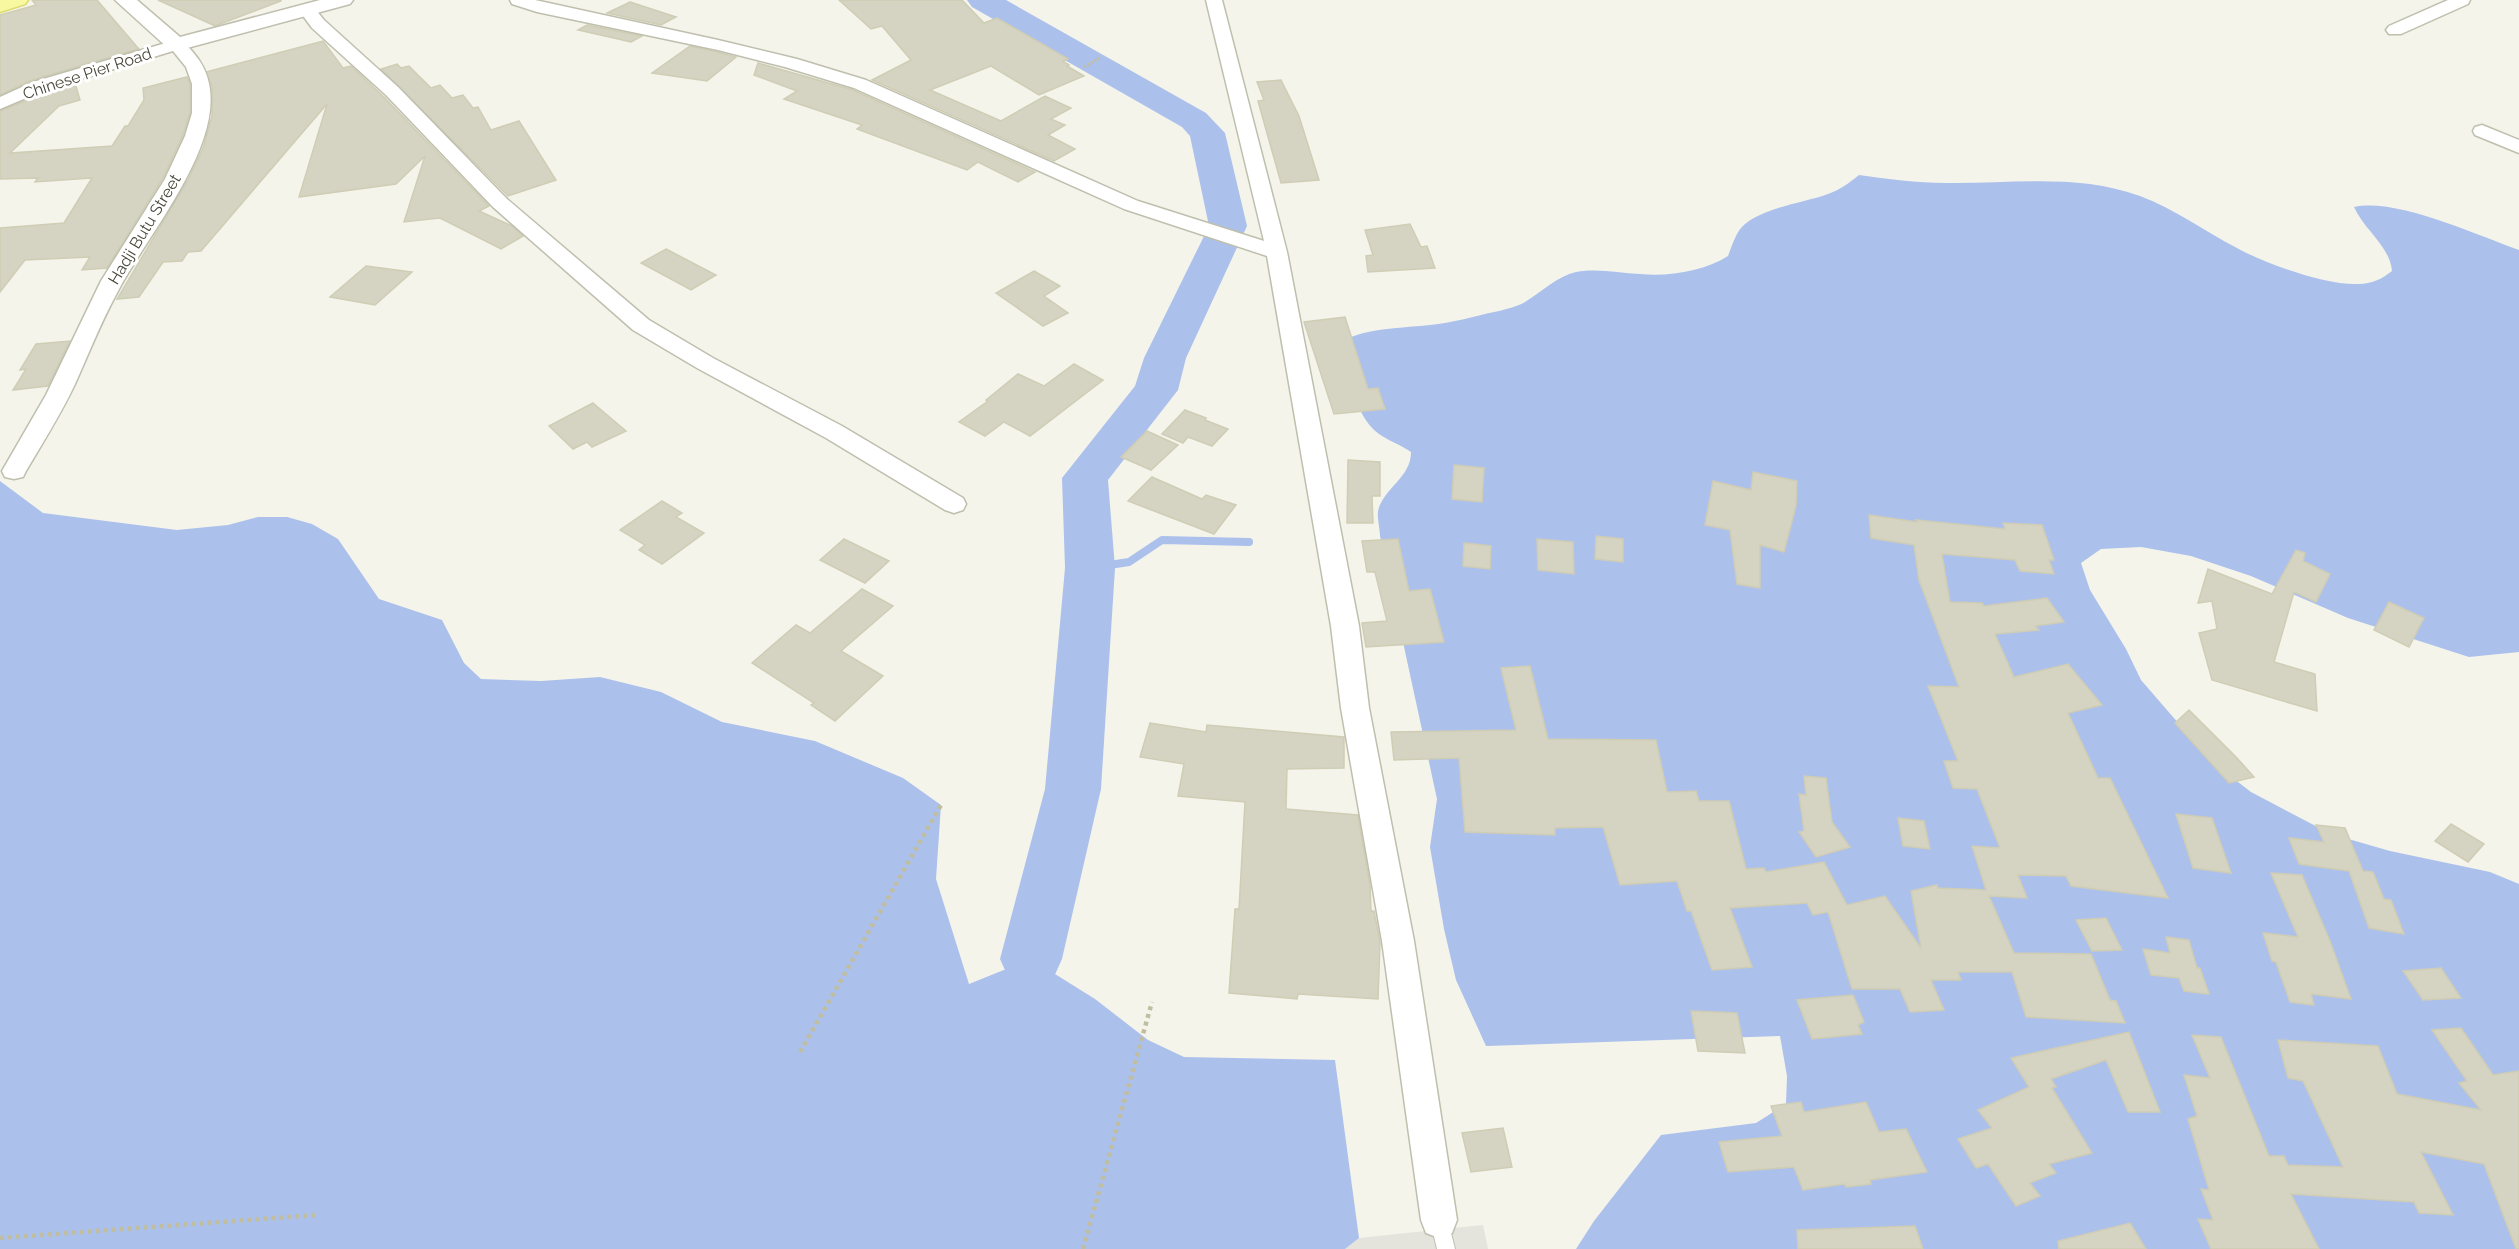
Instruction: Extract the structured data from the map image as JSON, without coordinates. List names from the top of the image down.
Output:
{
  "streets": {
    "street": ["Chinese Pier Road", "Hadji Butu Street"]
  },
  "crossings": [
    ["Chinese Pier Road", "Hadji Butu Street"]
  ]
}
